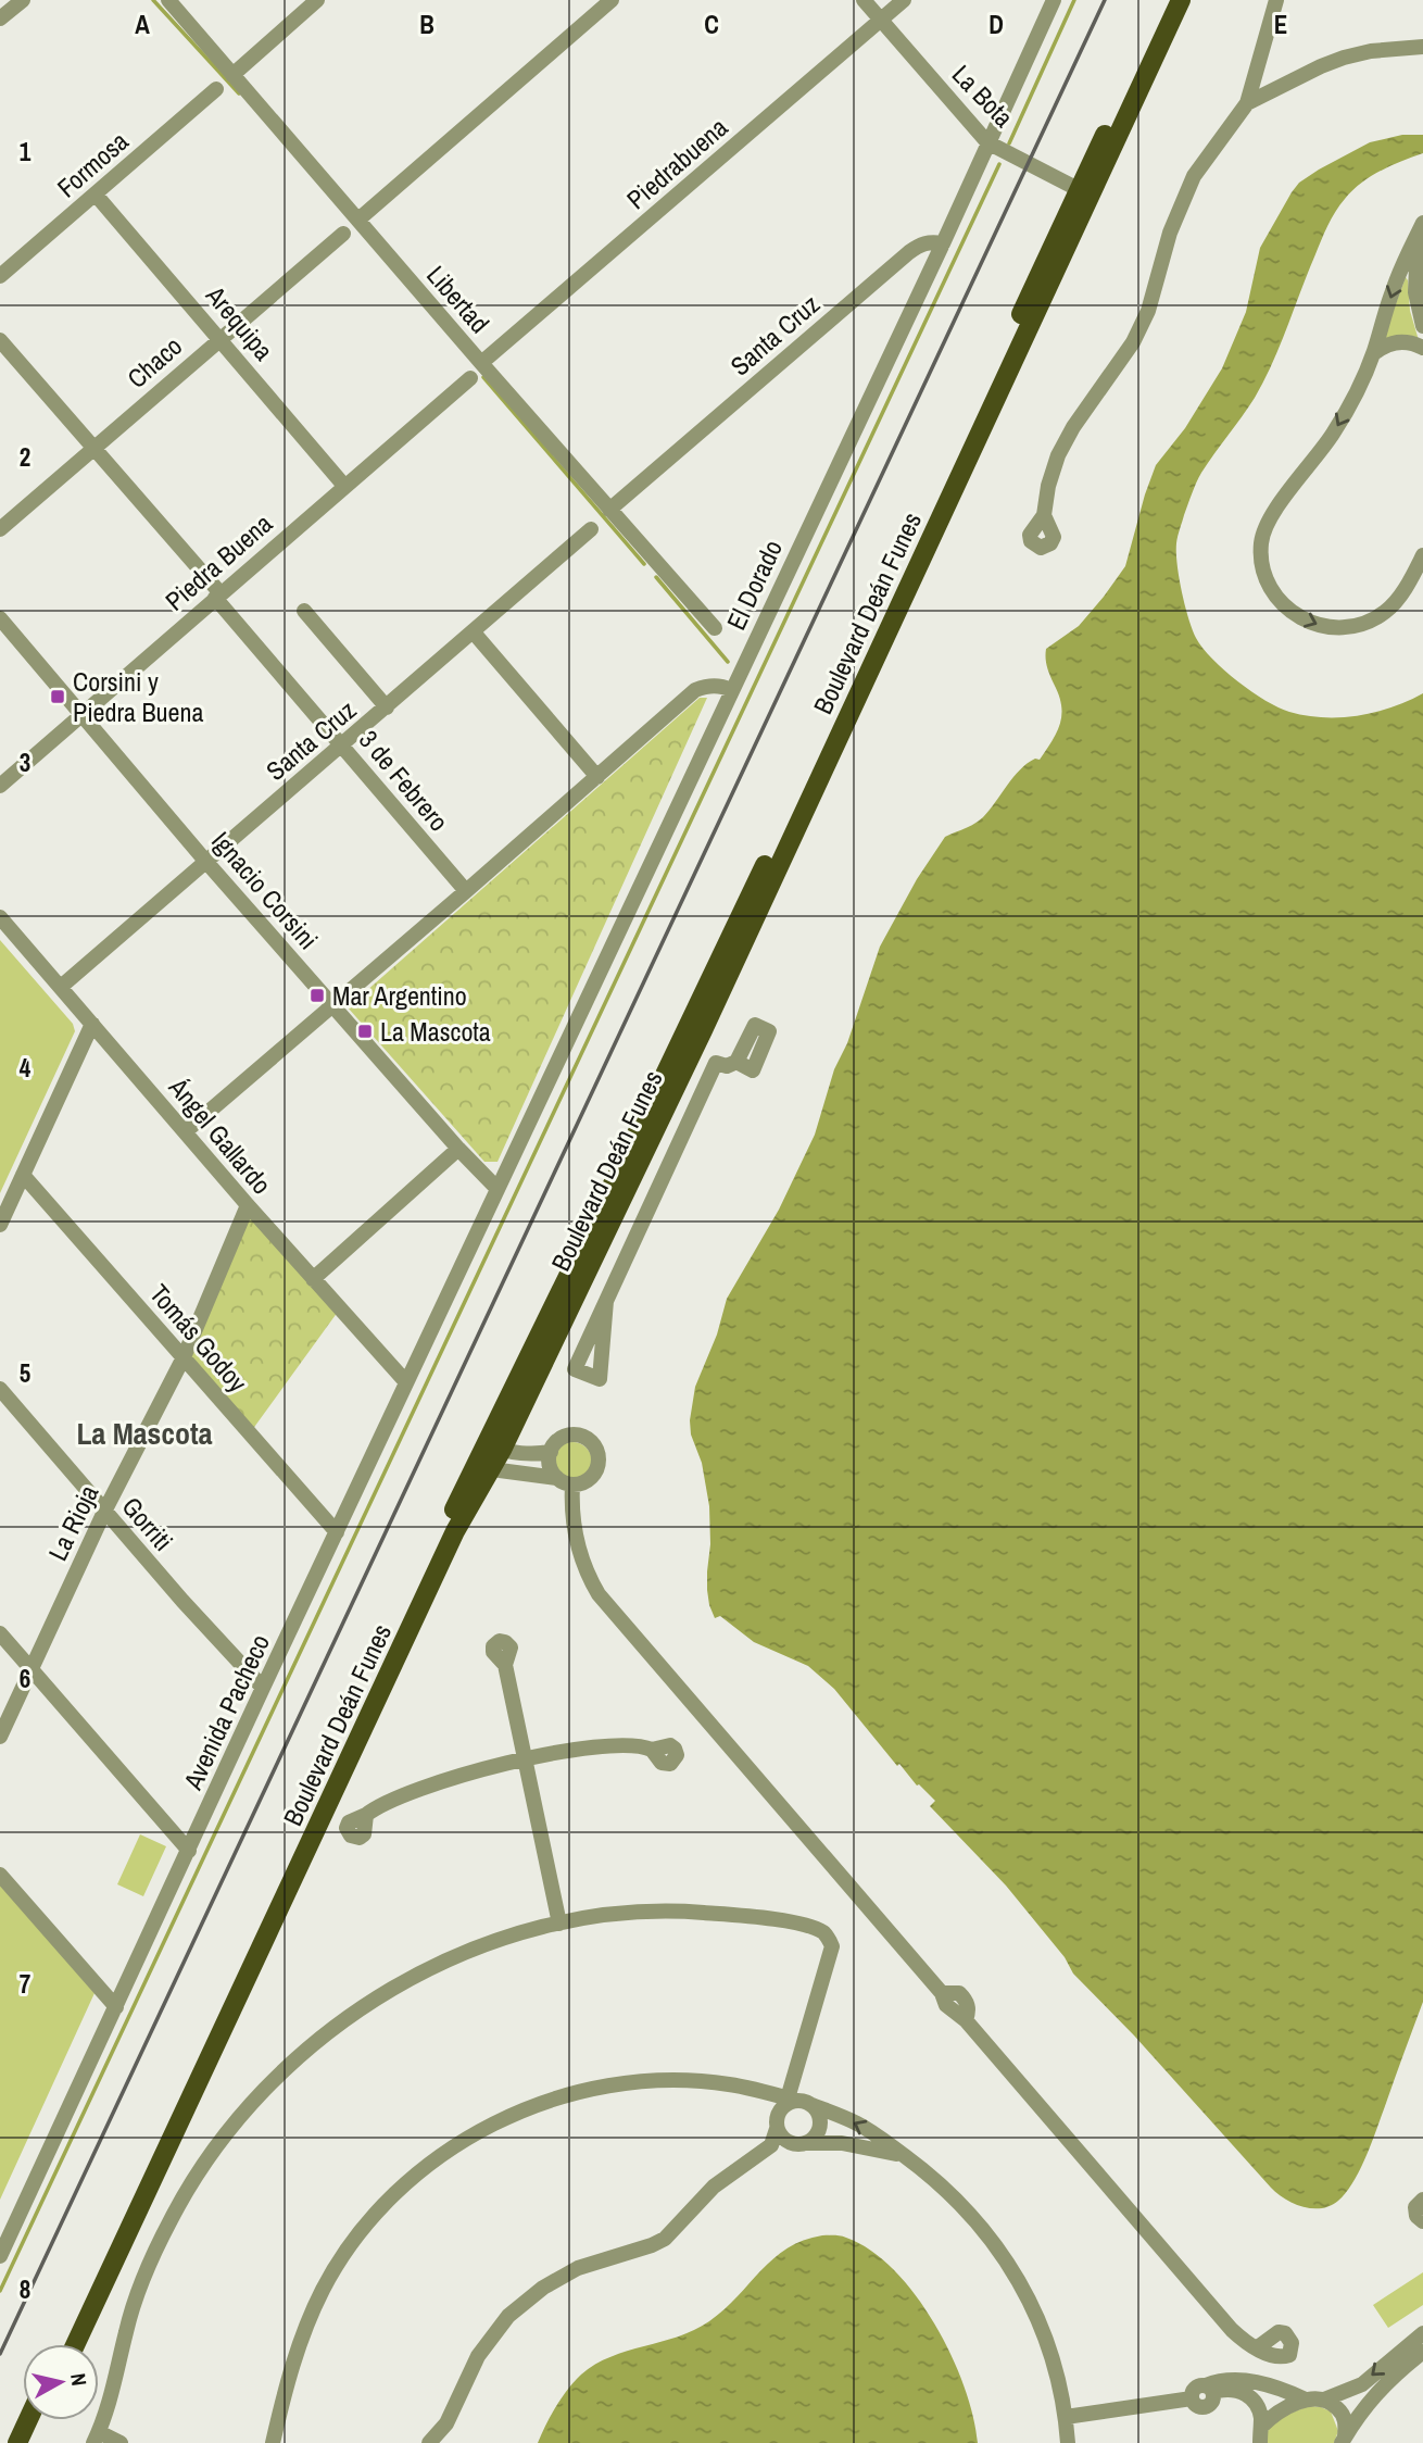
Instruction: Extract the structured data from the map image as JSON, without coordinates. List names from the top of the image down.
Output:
{
  "streets": {
    "main road": ["Boulevard Deán Funes"],
    "street": [
      "La Bota",
      "Piedrabuena",
      "Formosa",
      "Libertad",
      "Arequipa",
      "Santa Cruz",
      "Chaco",
      "Piedra Buena",
      "El Dorado",
      "3 de Febrero",
      "Ignacio Corsini",
      "Ángel Gallardo",
      "Tomás Godoy",
      "La Rioja",
      "Gorriti",
      "Avenida Pacheco"
    ]
  },
  "crossings": [
    ["La Bota", "Piedrabuena"],
    ["La Bota", "El Dorado"],
    ["La Bota", "Boulevard Deán Funes"],
    ["Piedrabuena", "Libertad"],
    ["Formosa", "Arequipa"],
    ["Libertad", "Santa Cruz"],
    ["Arequipa", "Chaco"],
    ["Arequipa", "Piedra Buena"],
    ["Santa Cruz", "El Dorado"],
    ["Santa Cruz", "3 de Febrero"],
    ["Santa Cruz", "Ignacio Corsini"],
    ["Santa Cruz", "Ángel Gallardo"],
    ["Chaco", "3 de Febrero"],
    ["Piedra Buena", "3 de Febrero"],
    ["Piedra Buena", "Ignacio Corsini"],
    ["El Dorado", "Ignacio Corsini"],
    ["El Dorado", "Avenida Pacheco"],
    ["Ignacio Corsini", "Avenida Pacheco"],
    ["Ángel Gallardo", "La Rioja"],
    ["Ángel Gallardo", "Avenida Pacheco"],
    ["Tomás Godoy", "La Rioja"],
    ["Tomás Godoy", "Avenida Pacheco"],
    ["La Rioja", "Gorriti"],
    ["Gorriti", "Avenida Pacheco"]
  ],
  "districts": ["La Mascota"],
  "places": {
    "transit": ["Corsini y Piedra Buena", "Mar Argentino", "La Mascota"]
  },
  "north": "right",
  "grid": {
    "columns": [
      "A",
      "B",
      "C",
      "D",
      "E"
    ],
    "rows": [
      "1",
      "2",
      "3",
      "4",
      "5",
      "6",
      "7",
      "8"
    ]
  }
}
